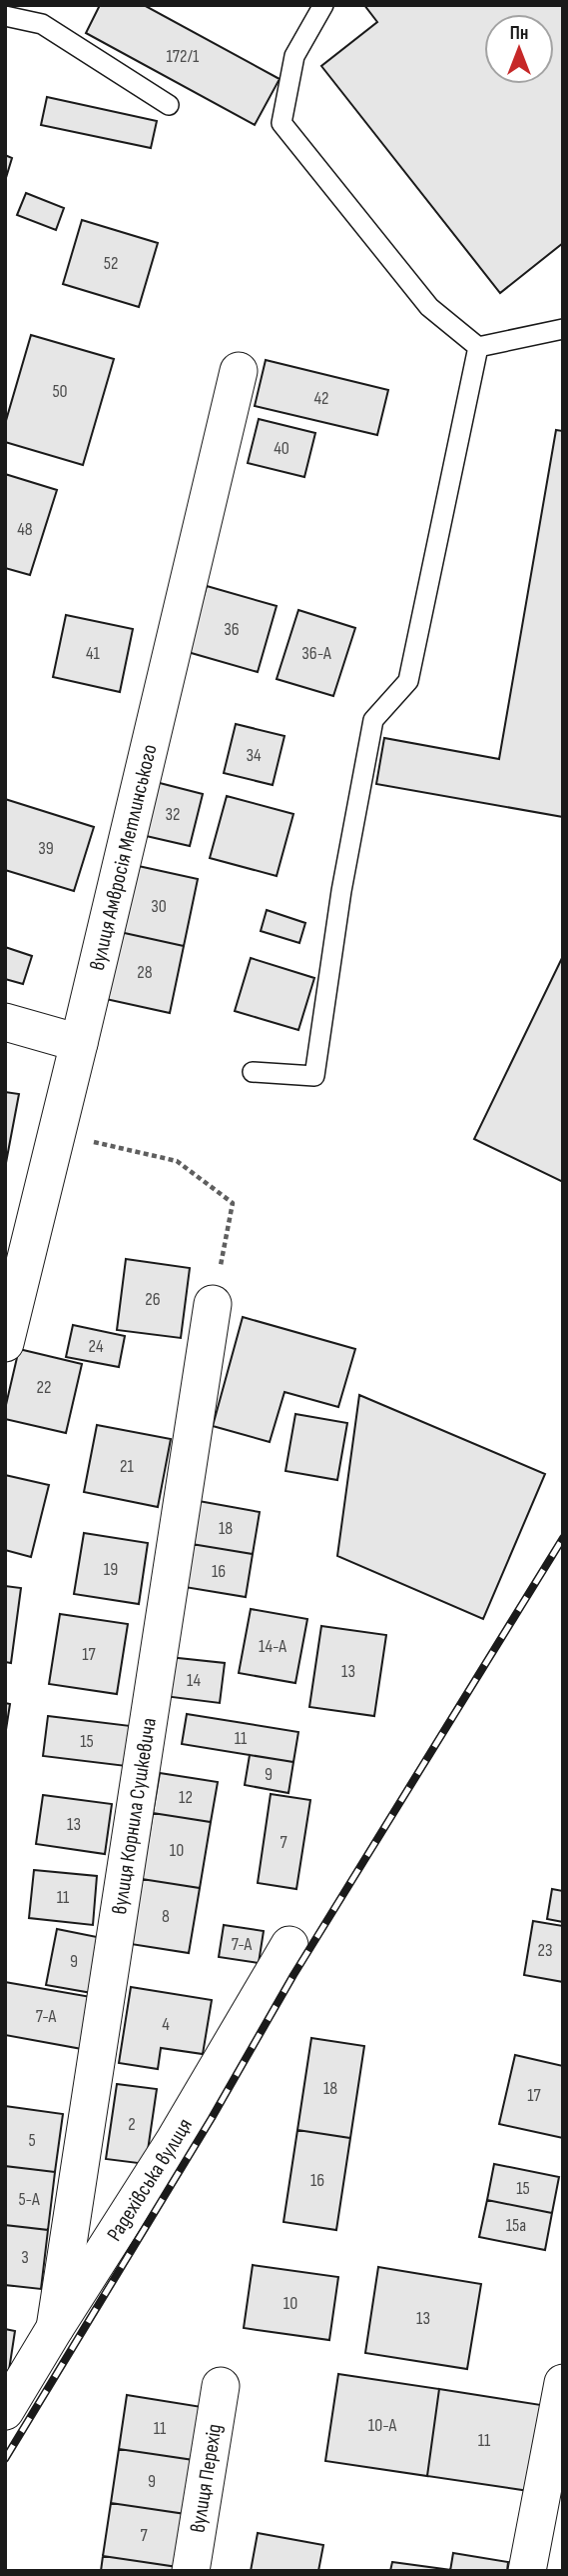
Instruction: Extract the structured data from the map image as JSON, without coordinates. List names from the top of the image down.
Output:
{
  "streets": {
    "street": [
      "вулиця Амвросія Метлинського",
      "вулиця Корнила Сушкевича",
      "Радехівська вулиця",
      "вулиця Перехід"
    ]
  },
  "crossings": [
    ["вулиця Корнила Сушкевича", "Радехівська вулиця"]
  ],
  "house_numbers": [
    "172/1",
    "52",
    "50",
    "42",
    "40",
    "48",
    "36",
    "41",
    "36-А",
    "34",
    "32",
    "39",
    "30",
    "28",
    "26",
    "24",
    "22",
    "21",
    "18",
    "19",
    "16",
    "14-А",
    "17",
    "13",
    "14",
    "11",
    "15",
    "9",
    "12",
    "13",
    "7",
    "10",
    "11",
    "8",
    "7-А",
    "23",
    "9",
    "7-А",
    "4",
    "18",
    "17",
    "2",
    "5",
    "16",
    "15",
    "5-А",
    "15а",
    "3",
    "10",
    "13",
    "10-А",
    "11",
    "11",
    "9",
    "7"
  ],
  "north": "top"
}
